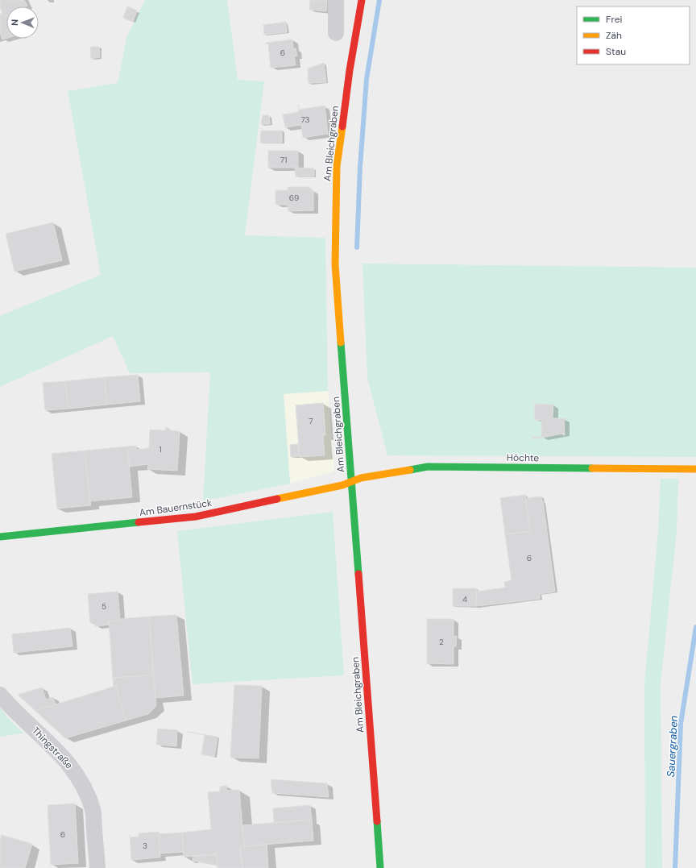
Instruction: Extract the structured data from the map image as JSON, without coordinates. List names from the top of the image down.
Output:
{
  "streets": {
    "street": [
      "Am Bleichgraben",
      "Höchte",
      "Am Bauernstück",
      "Thingstraße"
    ]
  },
  "crossings": [
    ["Am Bleichgraben", "Höchte"],
    ["Am Bleichgraben", "Am Bauernstück"],
    ["Höchte", "Am Bauernstück"]
  ],
  "water": ["Sauergraben"],
  "house_numbers": [
    "6",
    "73",
    "71",
    "69",
    "7",
    "1",
    "6",
    "4",
    "5",
    "2",
    "6",
    "3"
  ],
  "legend": ["Frei", "Zäh", "Stau"],
  "north": "left"
}
